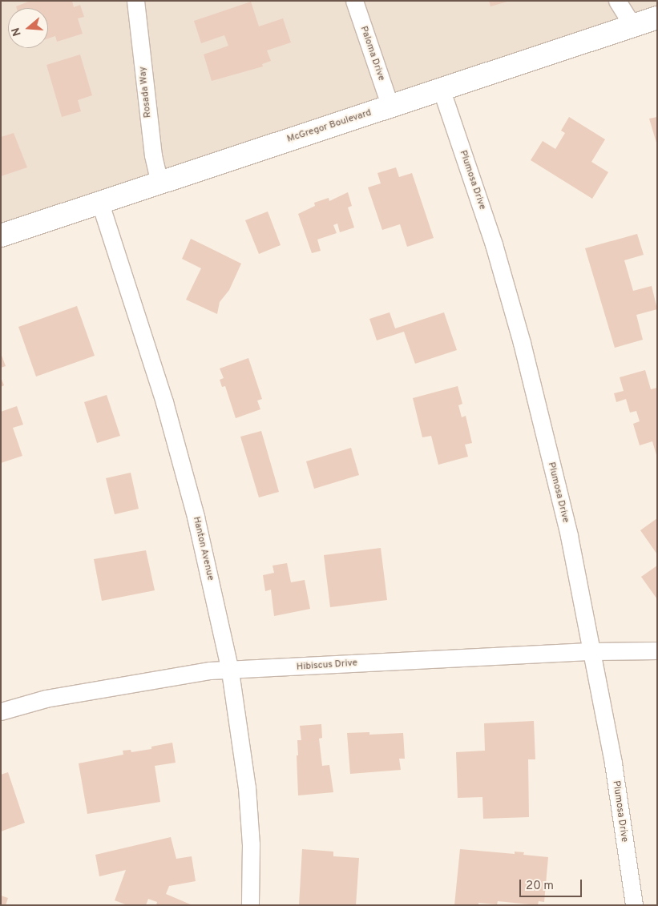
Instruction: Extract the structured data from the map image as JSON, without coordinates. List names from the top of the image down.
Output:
{
  "streets": {
    "main road": ["McGregor Boulevard"],
    "street": [
      "Paloma Drive",
      "Rosada Way",
      "Plumosa Drive",
      "Hanton Avenue",
      "Hibiscus Drive"
    ]
  },
  "crossings": [
    ["Paloma Drive", "McGregor Boulevard"],
    ["Rosada Way", "McGregor Boulevard"],
    ["McGregor Boulevard", "Plumosa Drive"],
    ["McGregor Boulevard", "Hanton Avenue"],
    ["Plumosa Drive", "Hibiscus Drive"],
    ["Hanton Avenue", "Hibiscus Drive"]
  ],
  "scale_bar": "20 m",
  "north": "left"
}
